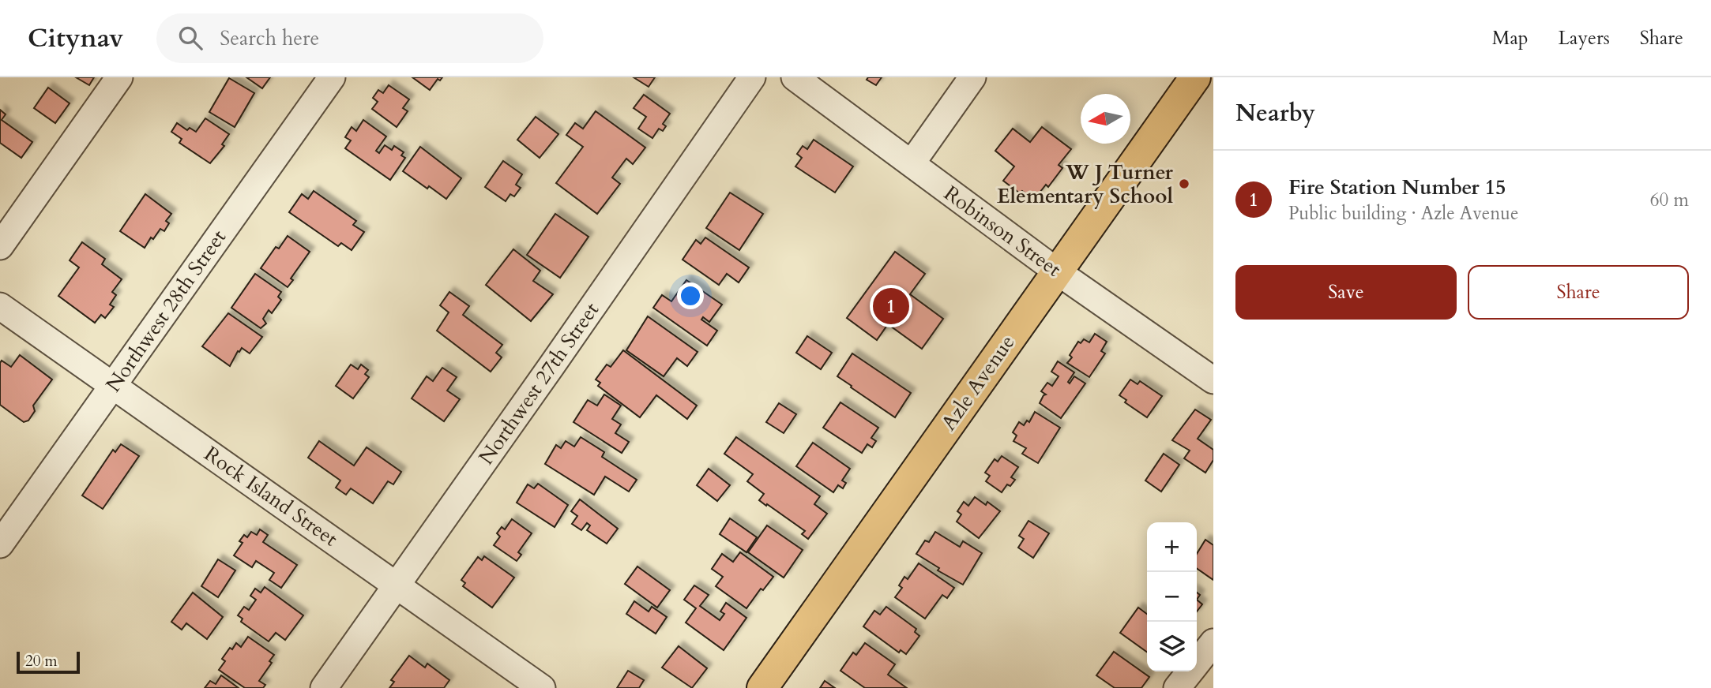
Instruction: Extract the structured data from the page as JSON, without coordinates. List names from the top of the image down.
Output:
{
  "streets": {
    "main road": ["Azle Avenue"],
    "street": [
      "Robinson Street",
      "Northwest 28th Street",
      "Northwest 27th Street",
      "Rock Island Street"
    ]
  },
  "crossings": [
    ["Robinson Street", "Azle Avenue"],
    ["Northwest 28th Street", "Rock Island Street"],
    ["Northwest 27th Street", "Rock Island Street"]
  ],
  "places": ["W J Turner Elementary School"],
  "scale_bar": "20 m",
  "north": "left",
  "page": {
    "header": "Citynav",
    "search": "Search here",
    "nav": ["Map", "Layers", "Share"],
    "heading": "Nearby",
    "list": [
      {
        "mark": "1",
        "name": "Fire Station Number 15",
        "note": "Public building · Azle Avenue",
        "value": "60 m"
      }
    ],
    "buttons": ["Save", "Share"],
    "pins": "1",
    "map_buttons": ["+", "−"],
    "scale": "20 m"
  }
}
